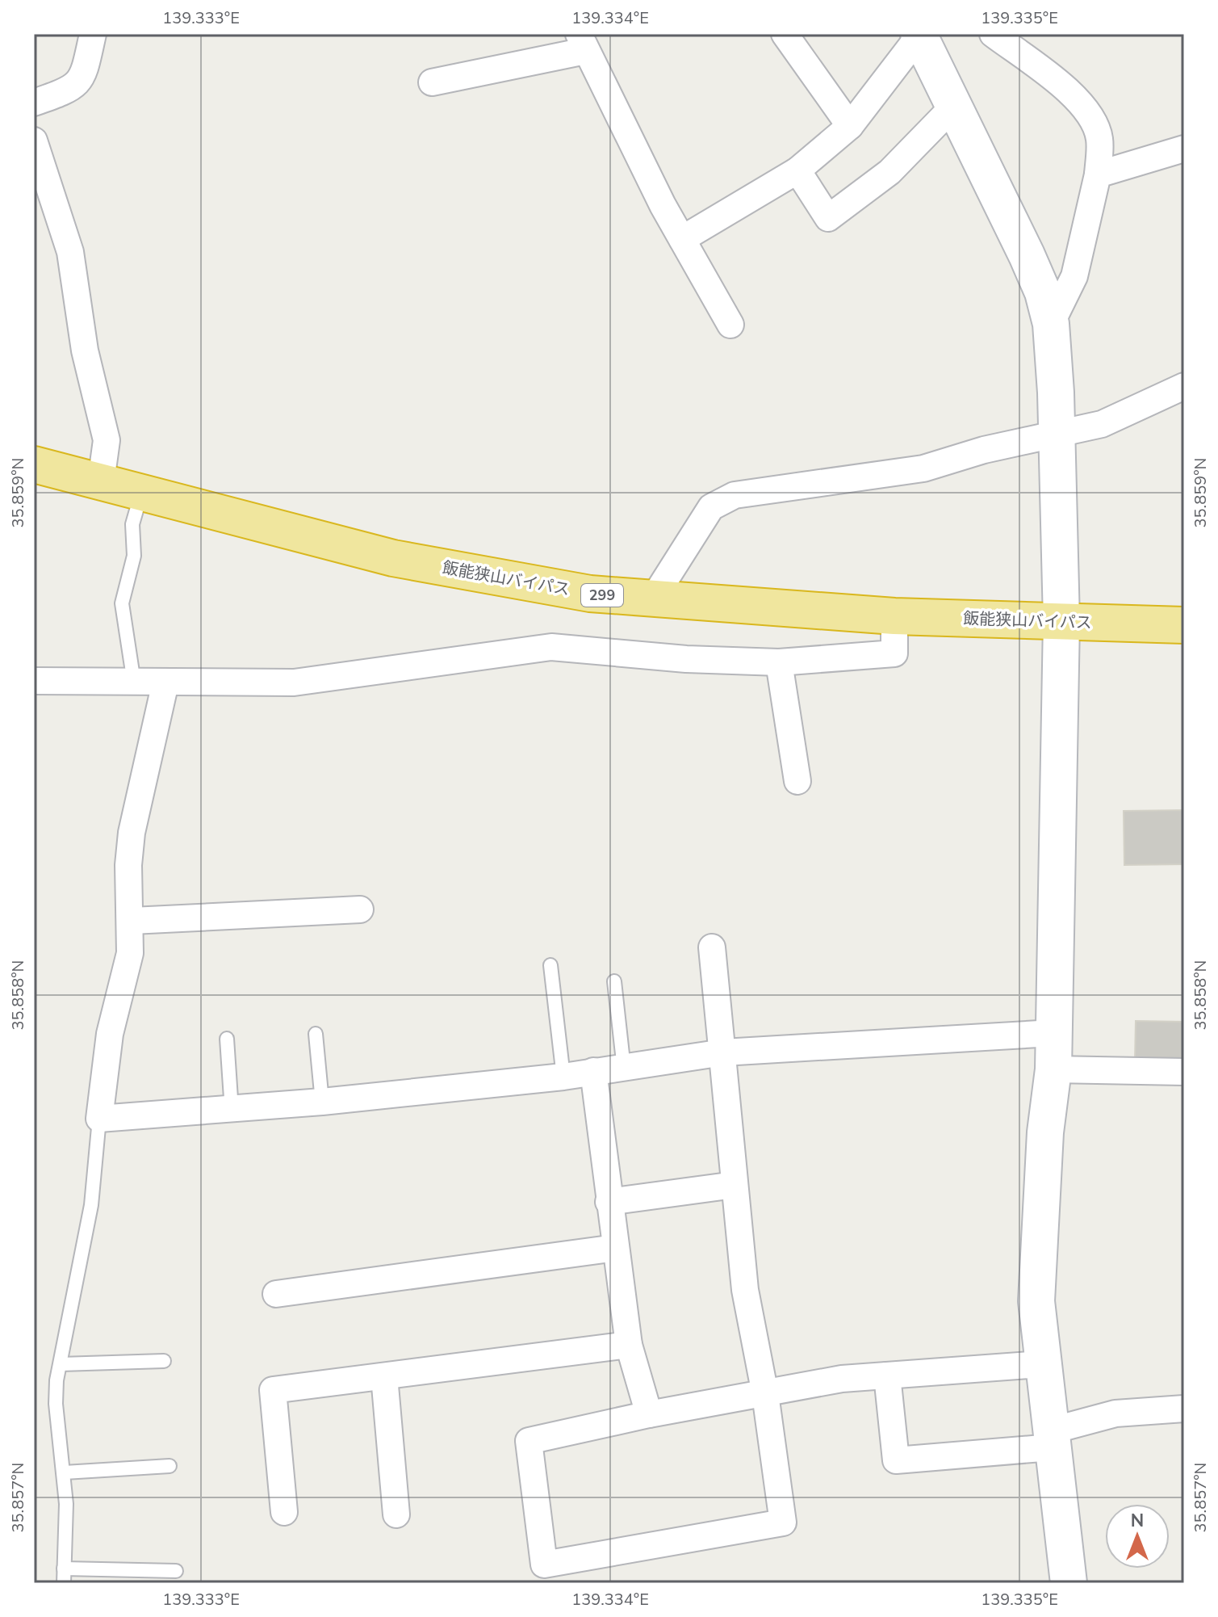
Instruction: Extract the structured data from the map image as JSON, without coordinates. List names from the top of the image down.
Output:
{
  "streets": {
    "highway": ["飯能狭山バイパス", "299"]
  },
  "north": "top",
  "coordinates": [
    "139.333°E",
    "139.334°E",
    "139.335°E",
    "35.859°N",
    "35.858°N",
    "35.857°N"
  ]
}
